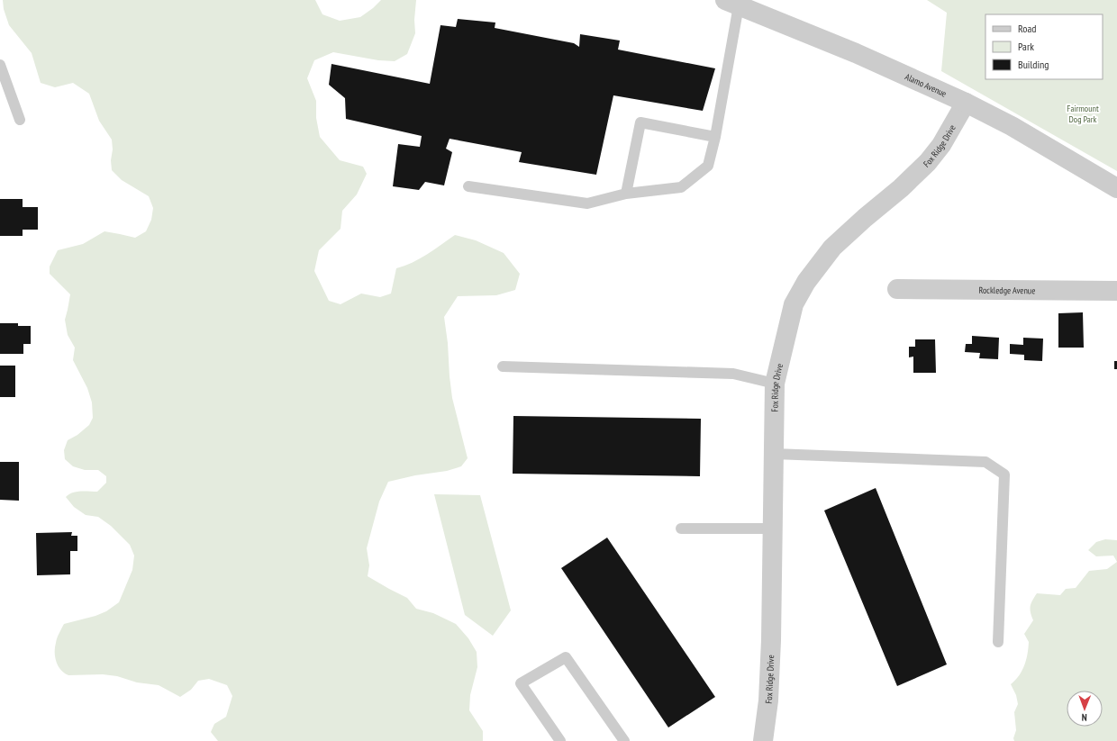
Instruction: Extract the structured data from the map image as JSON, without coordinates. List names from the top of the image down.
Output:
{
  "streets": {
    "street": ["Alamo Avenue", "Fox Ridge Drive", "Rockledge Avenue"]
  },
  "crossings": [
    ["Alamo Avenue", "Fox Ridge Drive"]
  ],
  "parks": ["Fairmount Dog Park"],
  "legend": ["Road", "Park", "Building"],
  "north": "bottom"
}
